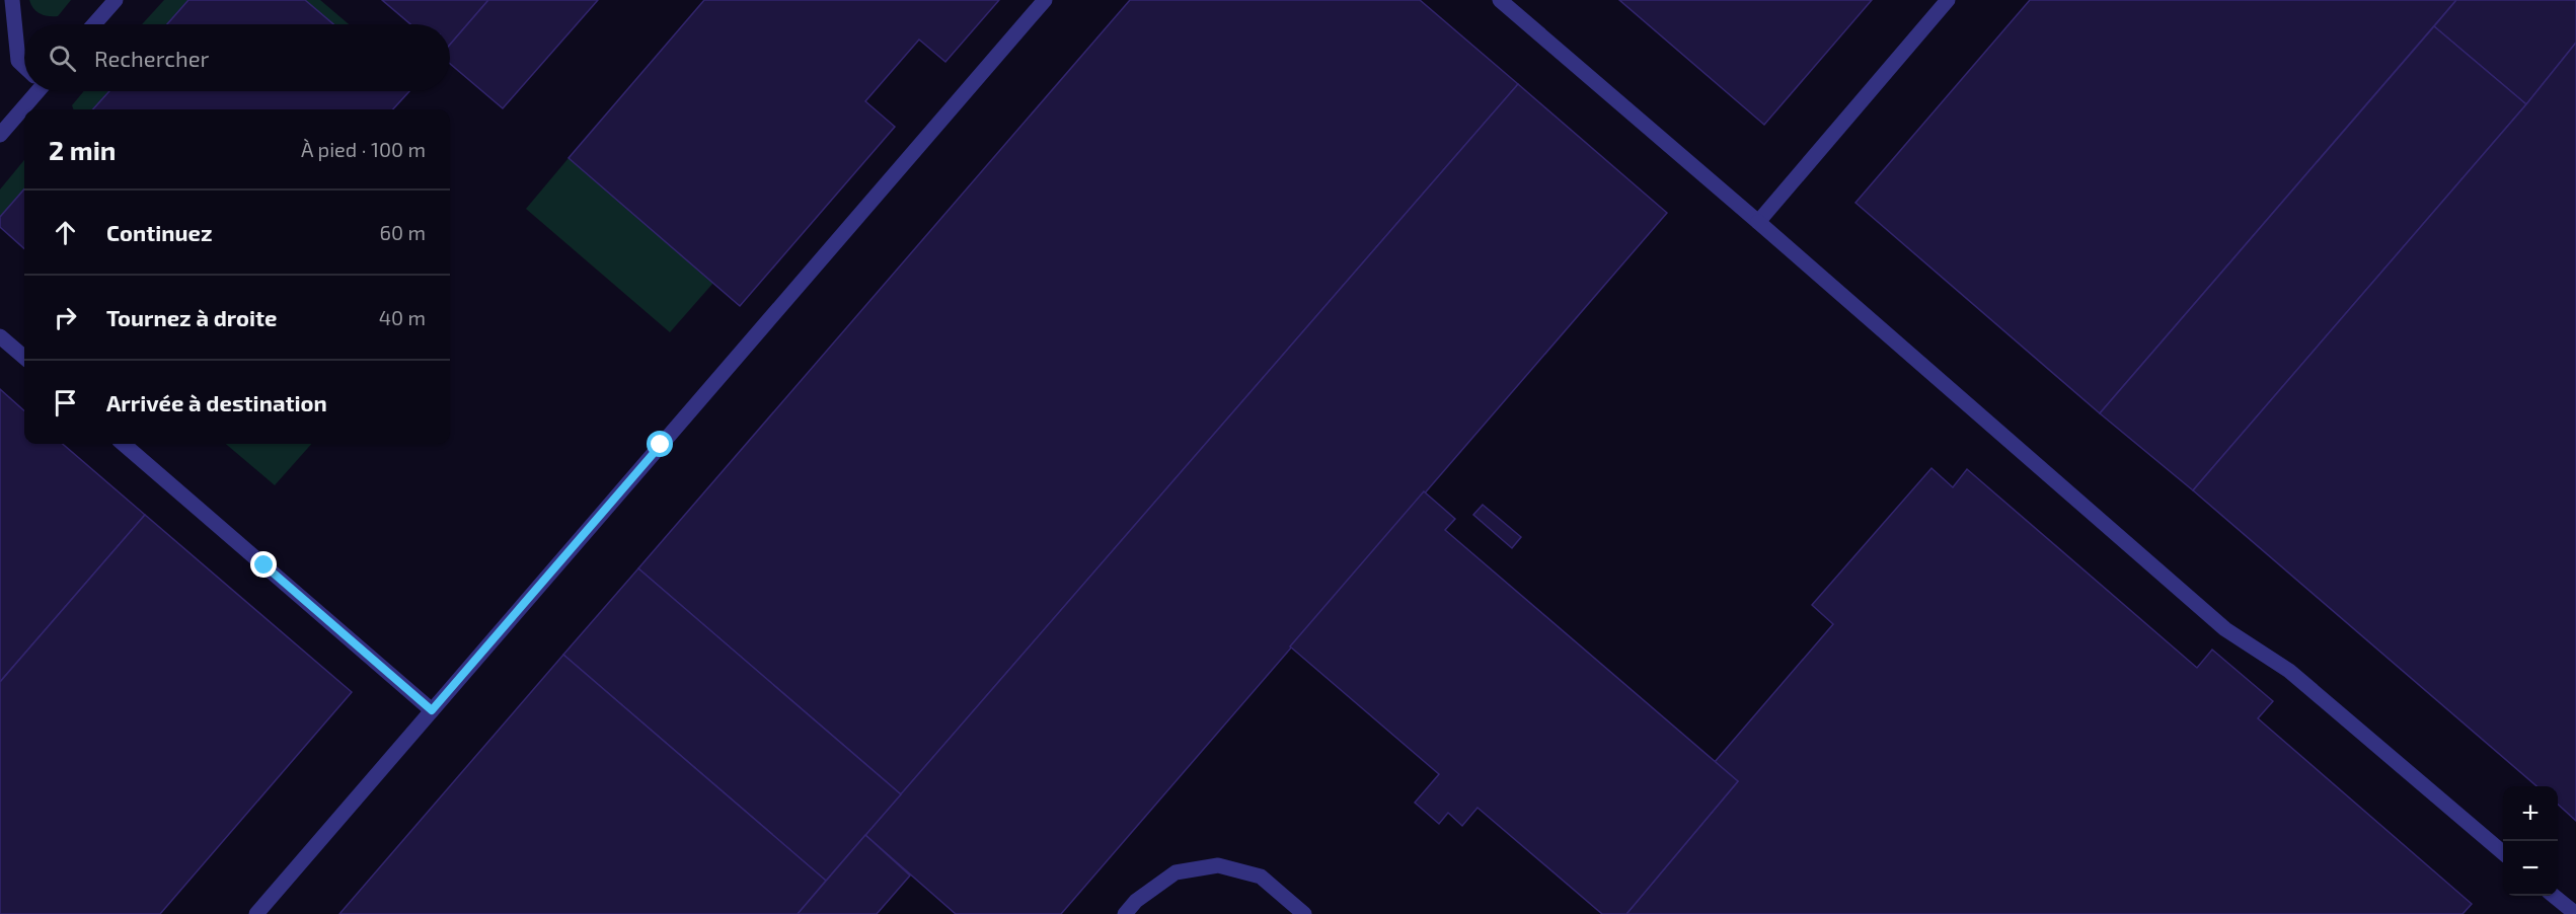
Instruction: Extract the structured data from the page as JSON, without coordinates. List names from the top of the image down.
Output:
{
  "page": {
    "search": "Rechercher",
    "heading": ["2 min", "À pied · 100 m"],
    "list": [
      ["Continuez", "60 m"],
      ["Tournez à droite", "40 m"],
      "Arrivée à destination"
    ],
    "map_buttons": ["+", "−"]
  }
}
